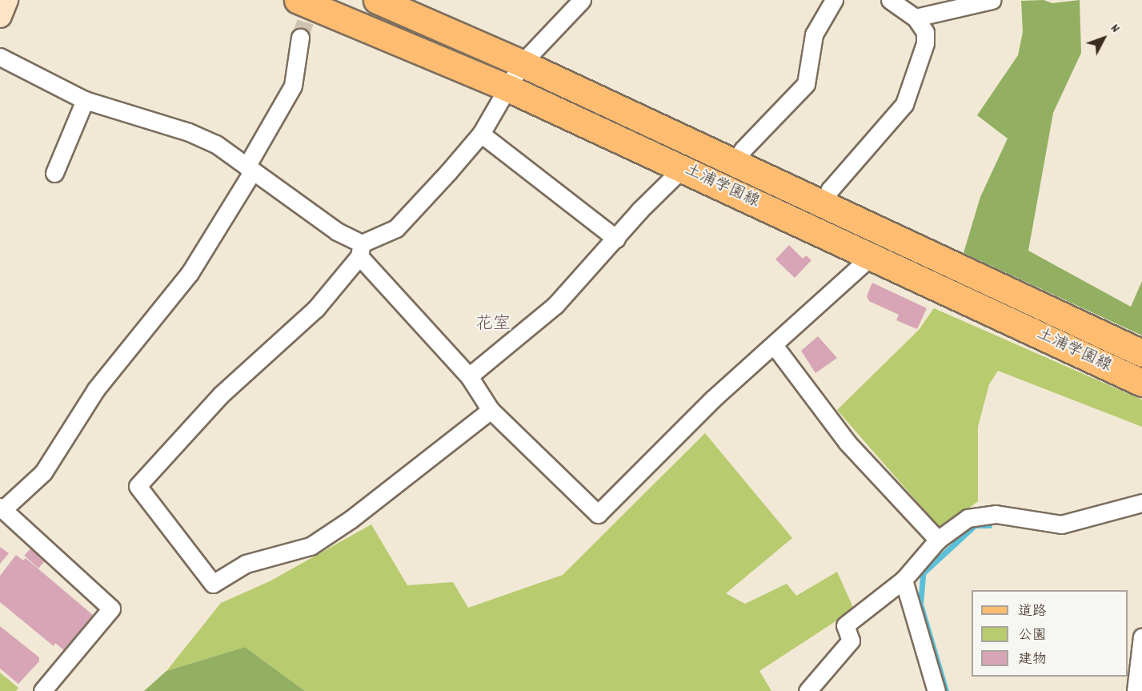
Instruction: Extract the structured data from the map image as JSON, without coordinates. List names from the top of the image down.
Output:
{
  "streets": {
    "main road": ["土浦学園線"]
  },
  "districts": ["花室"],
  "legend": ["道路", "公園", "建物"],
  "north": "top right"
}
